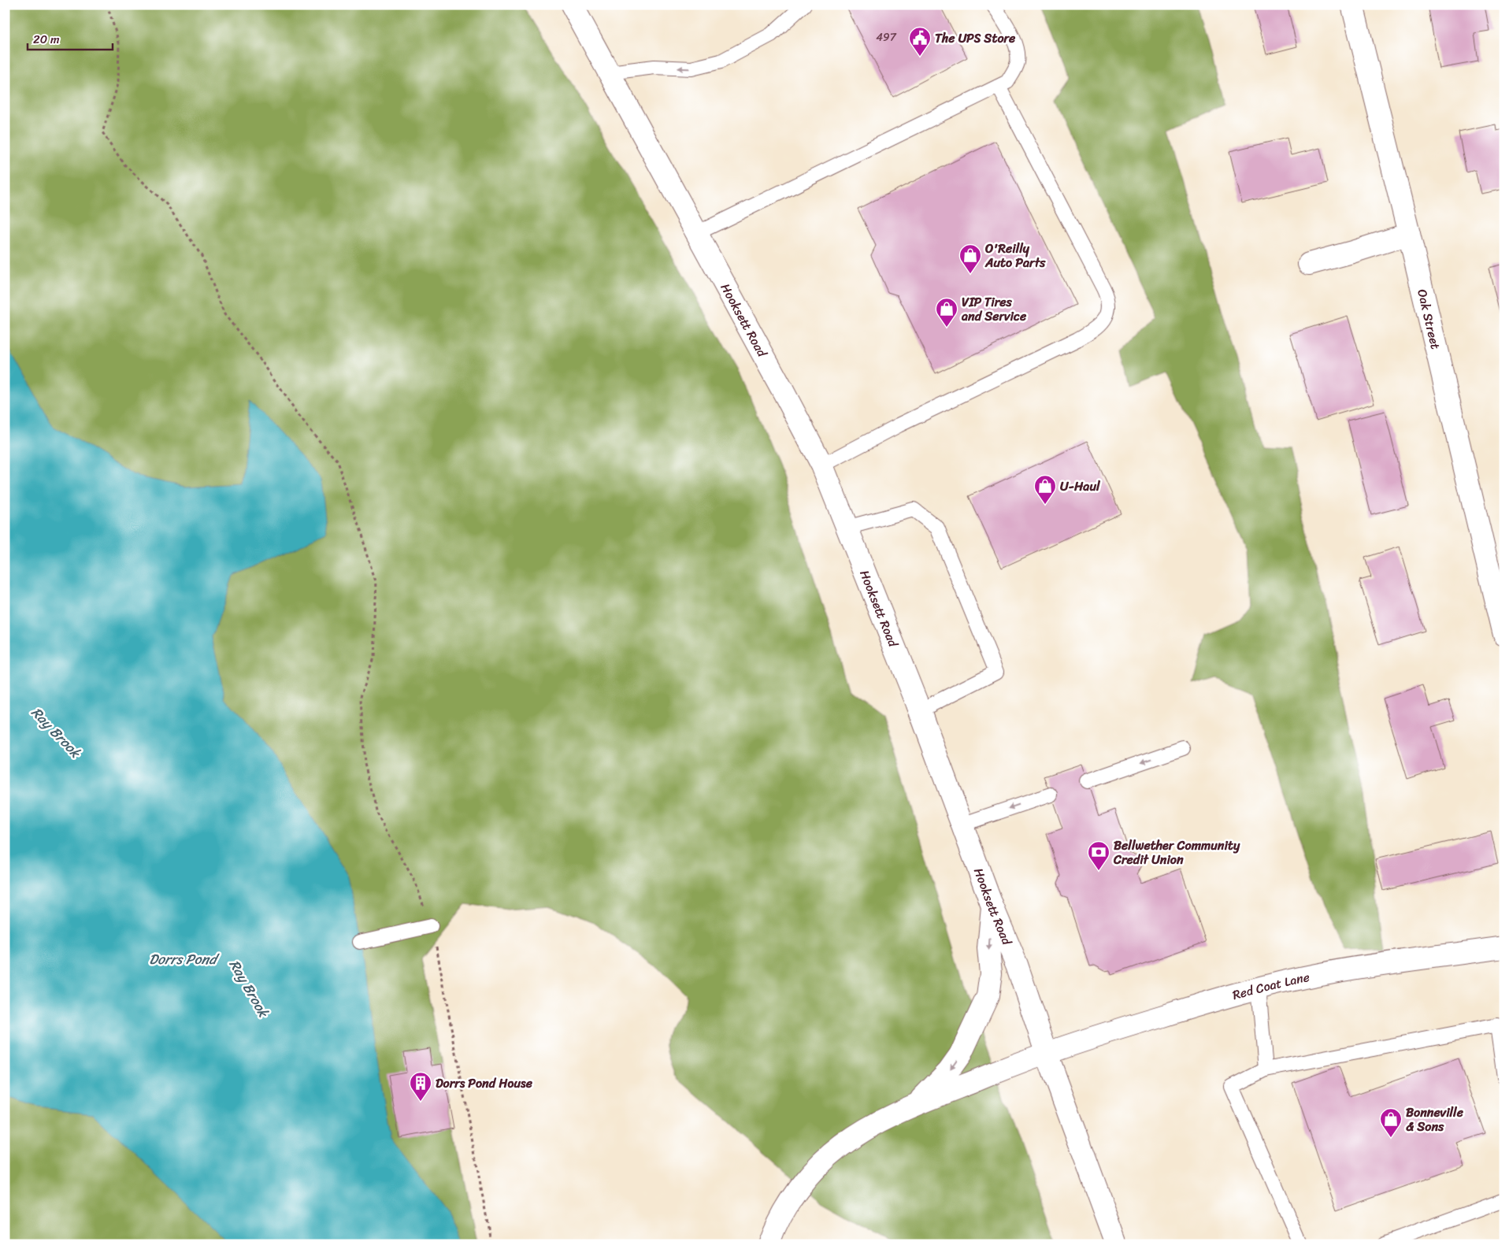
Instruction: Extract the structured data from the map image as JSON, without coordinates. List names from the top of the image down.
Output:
{
  "streets": {
    "street": ["Hooksett Road", "Oak Street", "Red Coat Lane"]
  },
  "crossings": [
    ["Hooksett Road", "Red Coat Lane"]
  ],
  "water": ["Ray Brook", "Dorrs Pond"],
  "places": {
    "public building": ["The UPS Store"],
    "shop": [
      "O'Reilly Auto Parts",
      "VIP Tires and Service",
      "U-Haul",
      "Bonneville & Sons"
    ],
    "bank": ["Bellwether Community Credit Union"],
    "building": ["Dorrs Pond House"]
  },
  "house_numbers": ["497"],
  "scale_bar": "20 m"
}
